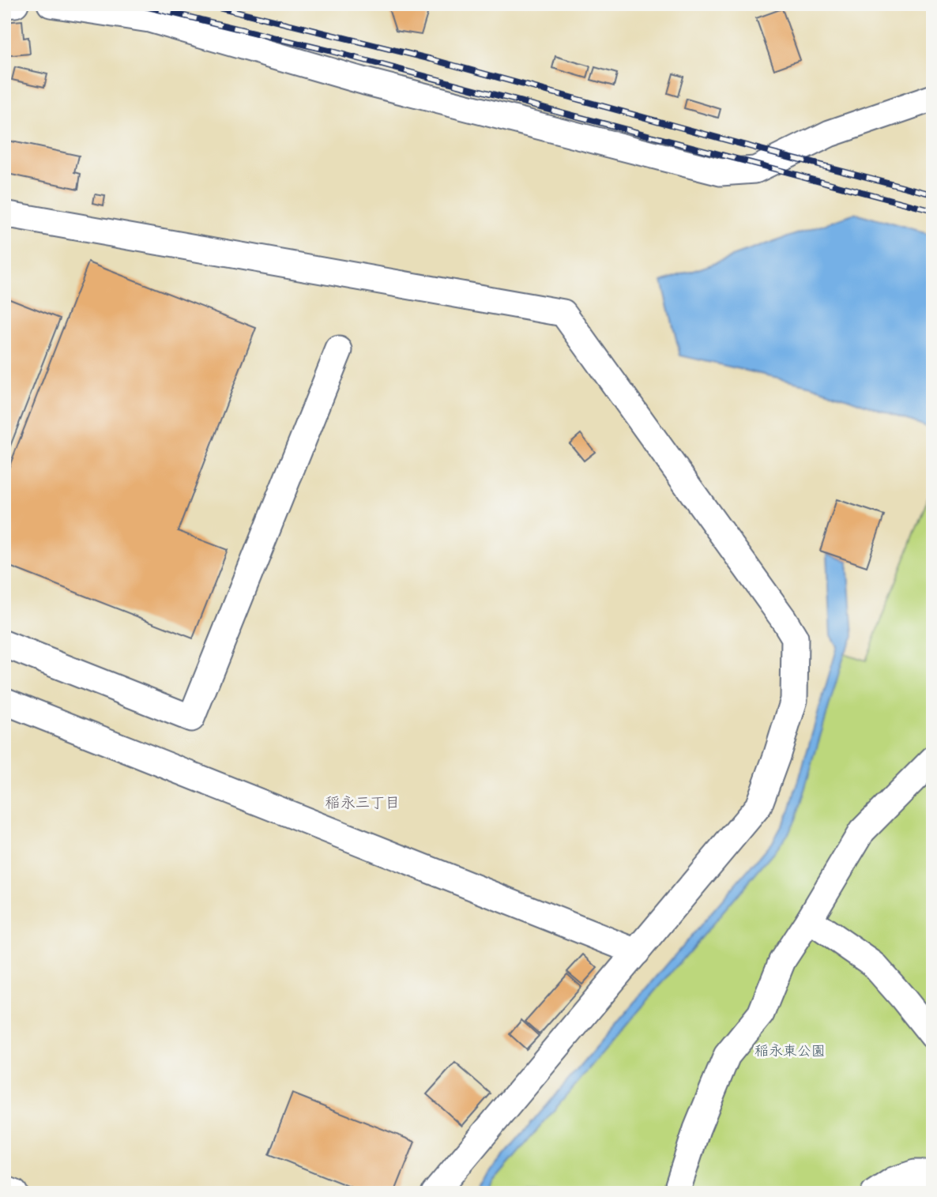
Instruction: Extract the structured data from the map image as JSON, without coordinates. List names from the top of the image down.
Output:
{
  "districts": ["稲永三丁目"],
  "parks": ["稲永東公園"]
}
